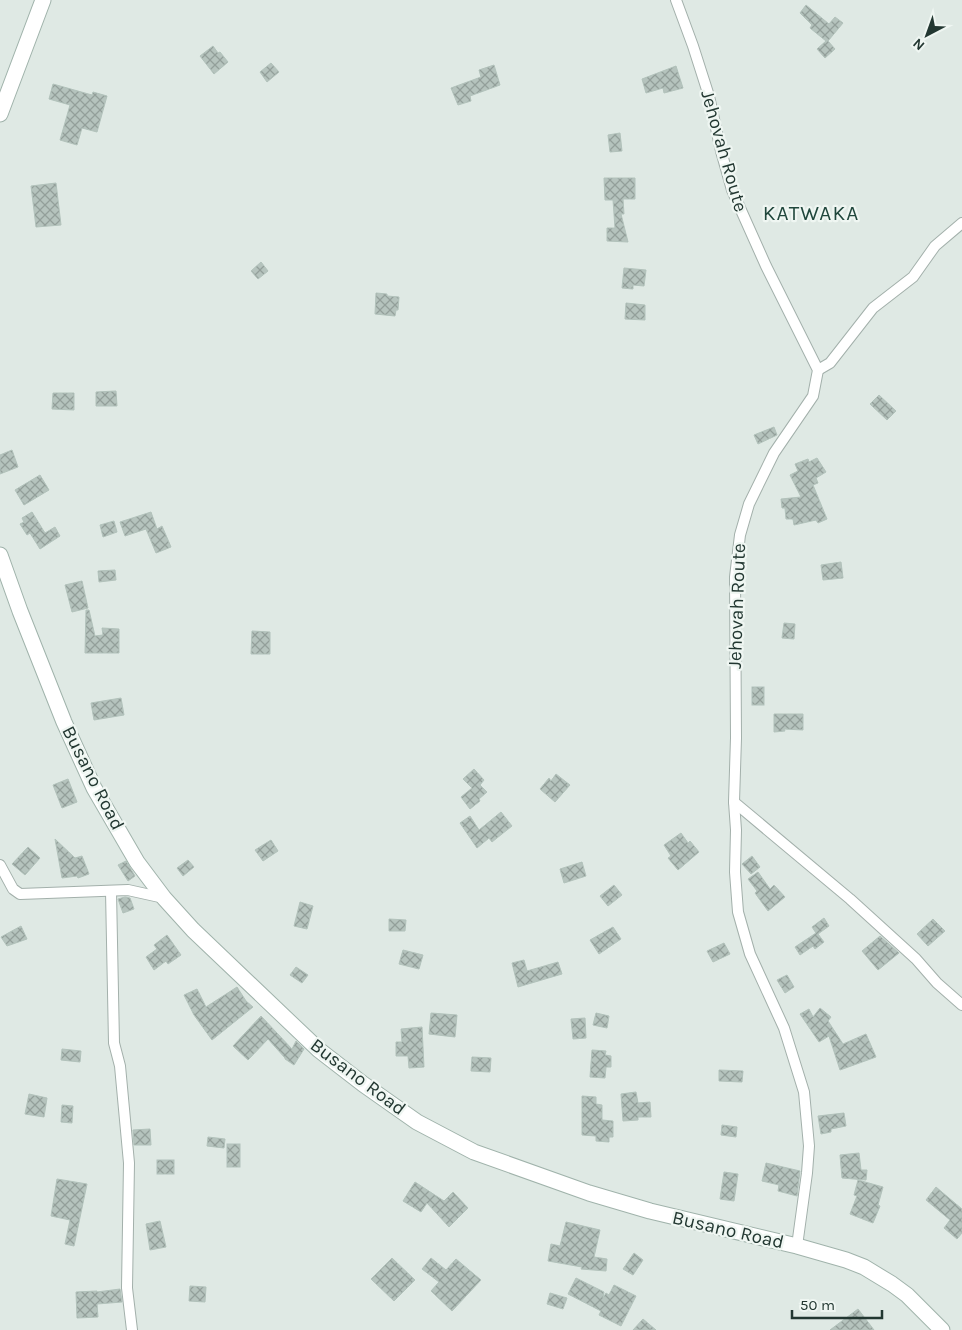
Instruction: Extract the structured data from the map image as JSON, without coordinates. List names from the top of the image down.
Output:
{
  "streets": {
    "street": ["Jehovah Route", "Busano Road"]
  },
  "crossings": [
    ["Jehovah Route", "Busano Road"]
  ],
  "districts": ["KATWAKA"],
  "scale_bar": "50 m",
  "north": "bottom left"
}
